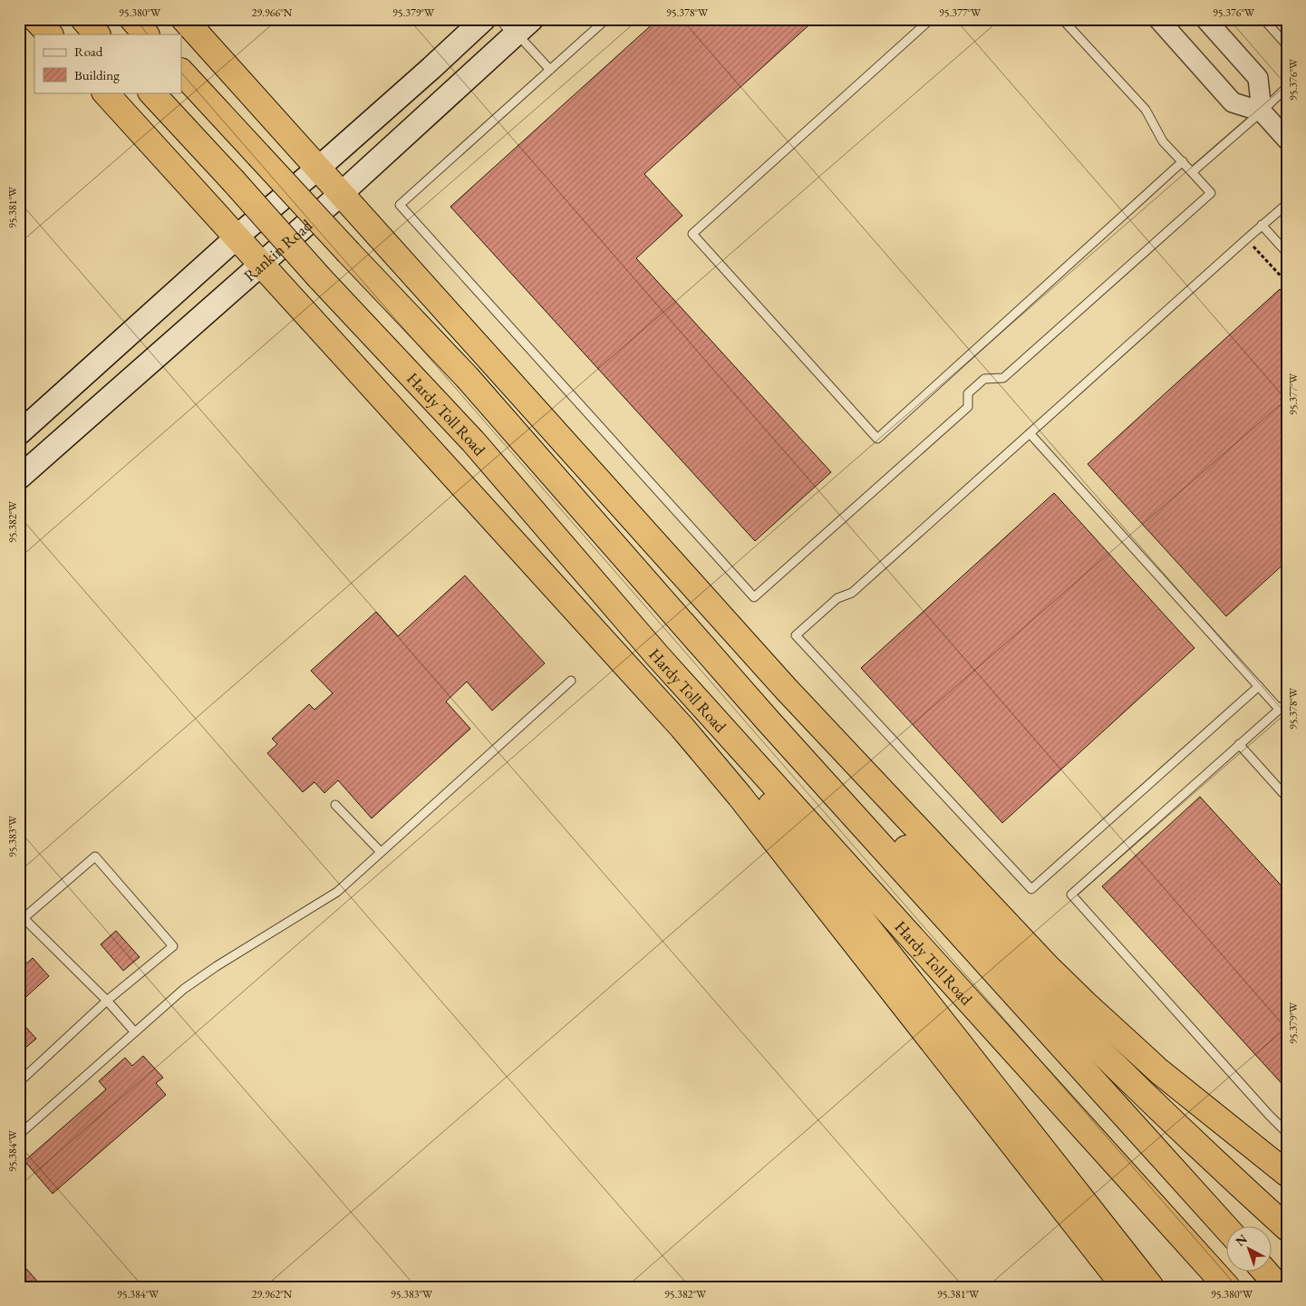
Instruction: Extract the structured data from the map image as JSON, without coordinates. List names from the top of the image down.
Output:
{
  "streets": {
    "highway": ["Hardy Toll Road"],
    "main road": ["Rankin Road"]
  },
  "legend": ["Road", "Building"],
  "north": "top left",
  "coordinates": [
    "95.380°W",
    "29.966°N",
    "95.379°W",
    "95.378°W",
    "95.377°W",
    "95.376°W",
    "95.381°W",
    "95.382°W",
    "95.383°W",
    "95.384°W",
    "29.962°N"
  ]
}
